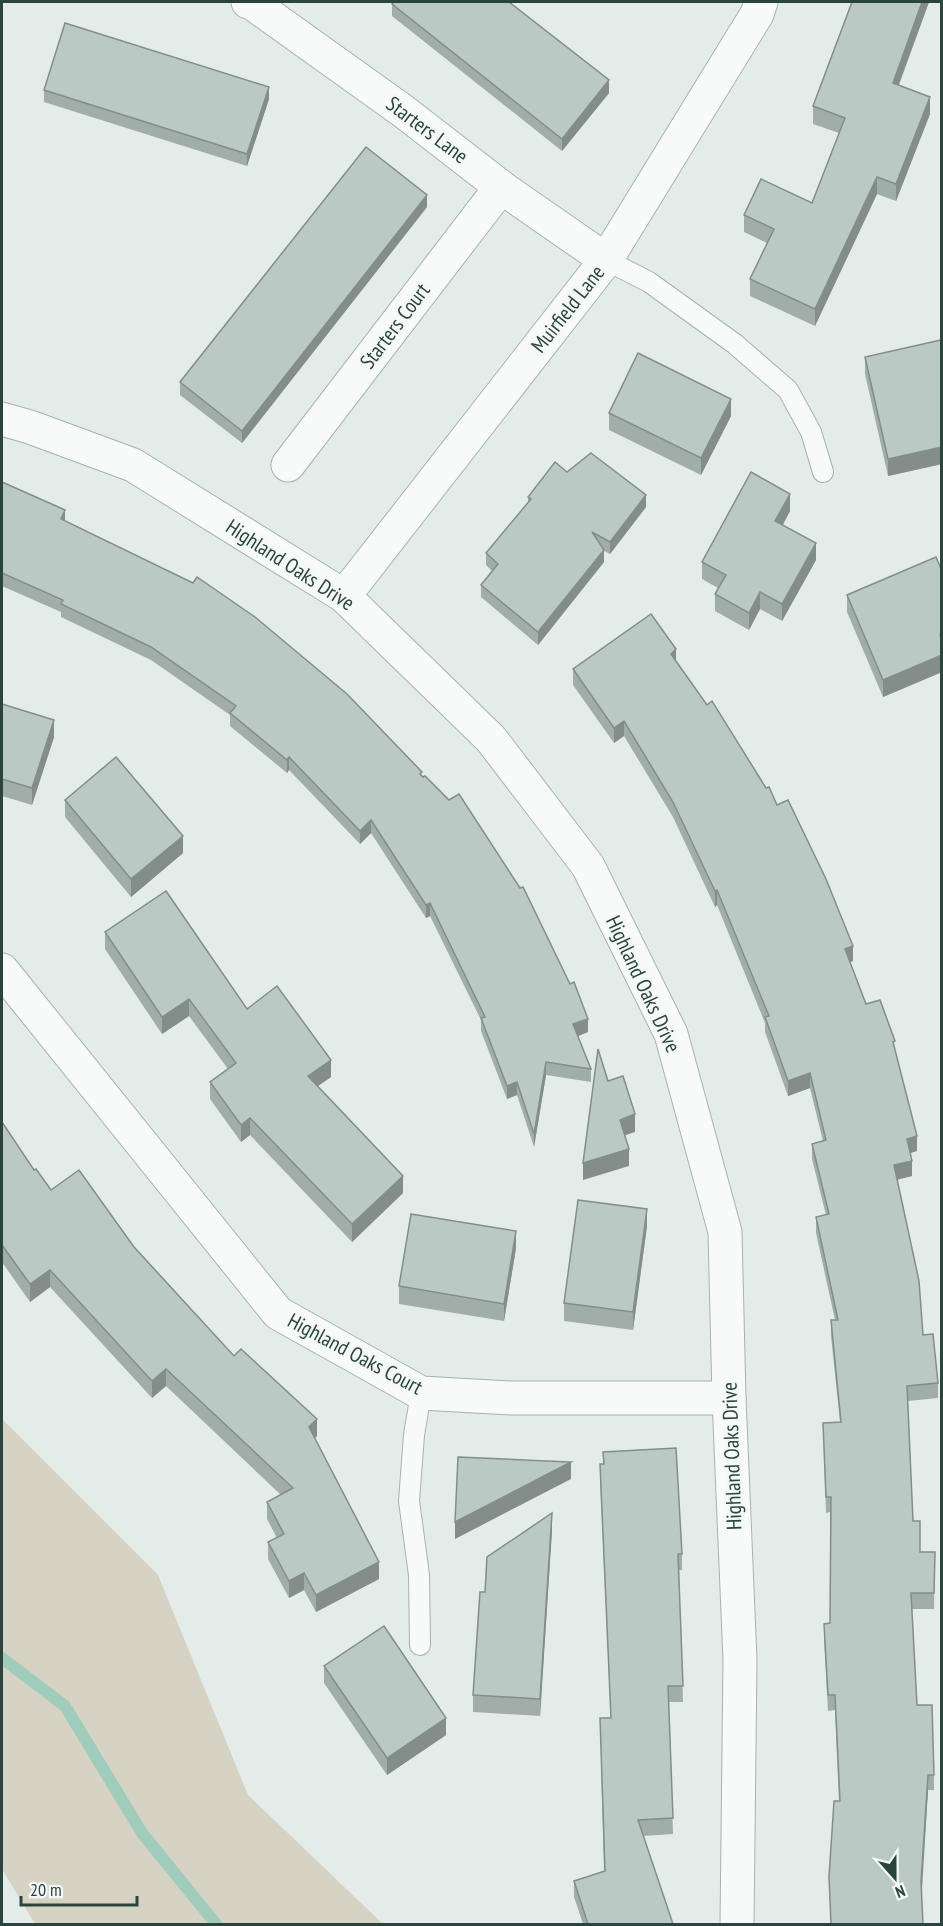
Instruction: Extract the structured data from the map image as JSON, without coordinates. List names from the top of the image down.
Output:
{
  "streets": {
    "street": [
      "Starters Lane",
      "Muirfield Lane",
      "Starters Court",
      "Highland Oaks Drive",
      "Highland Oaks Court"
    ]
  },
  "crossings": [
    ["Starters Lane", "Muirfield Lane"],
    ["Starters Lane", "Starters Court"],
    ["Muirfield Lane", "Highland Oaks Drive"],
    ["Highland Oaks Drive", "Highland Oaks Court"]
  ],
  "scale_bar": "20 m",
  "north": "bottom"
}
